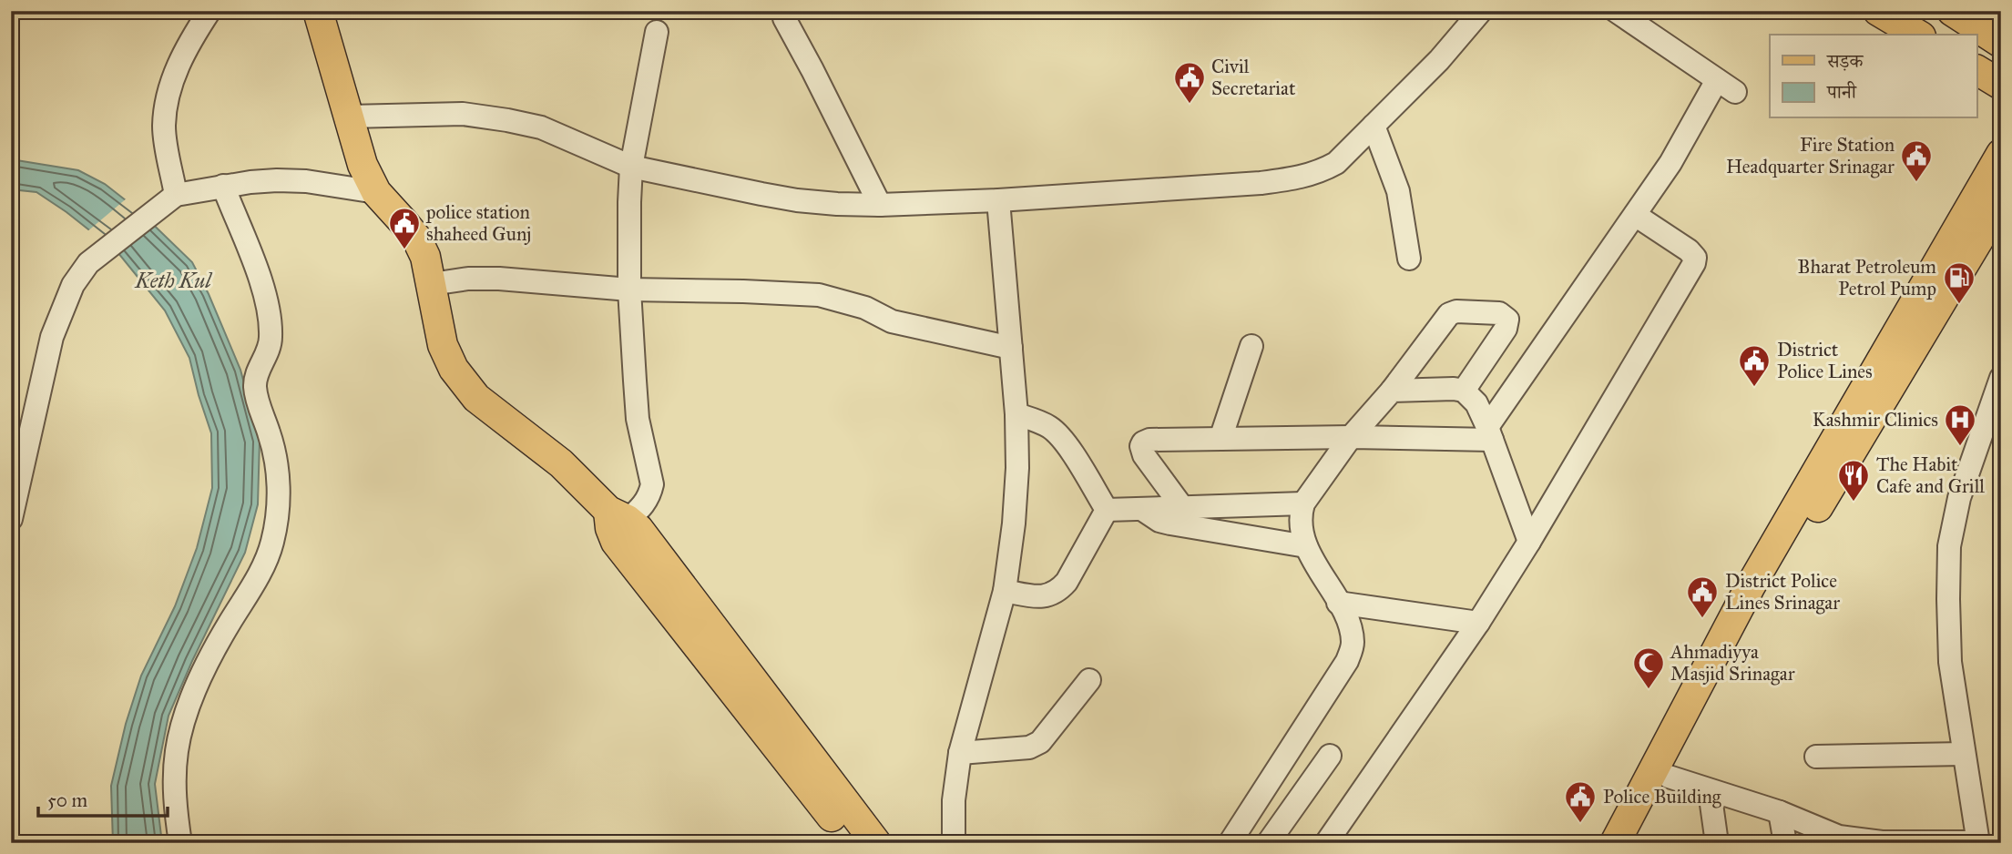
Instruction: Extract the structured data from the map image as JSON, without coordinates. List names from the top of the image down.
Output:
{
  "water": ["Keth Kul"],
  "places": {
    "public building": [
      "Civil Secretariat",
      "Fire Station Headquarter Srinagar",
      "police station shaheed Gunj",
      "District Police Lines",
      "District Police Lines Srinagar",
      "Police Building"
    ],
    "fuel station": ["Bharat Petroleum Petrol Pump"],
    "hospital": ["Kashmir Clinics"],
    "restaurant": ["The Habit Cafe and Grill"],
    "mosque": ["Ahmadiyya Masjid Srinagar"]
  },
  "legend": ["सड़क", "पानी"],
  "scale_bar": "50 m"
}
